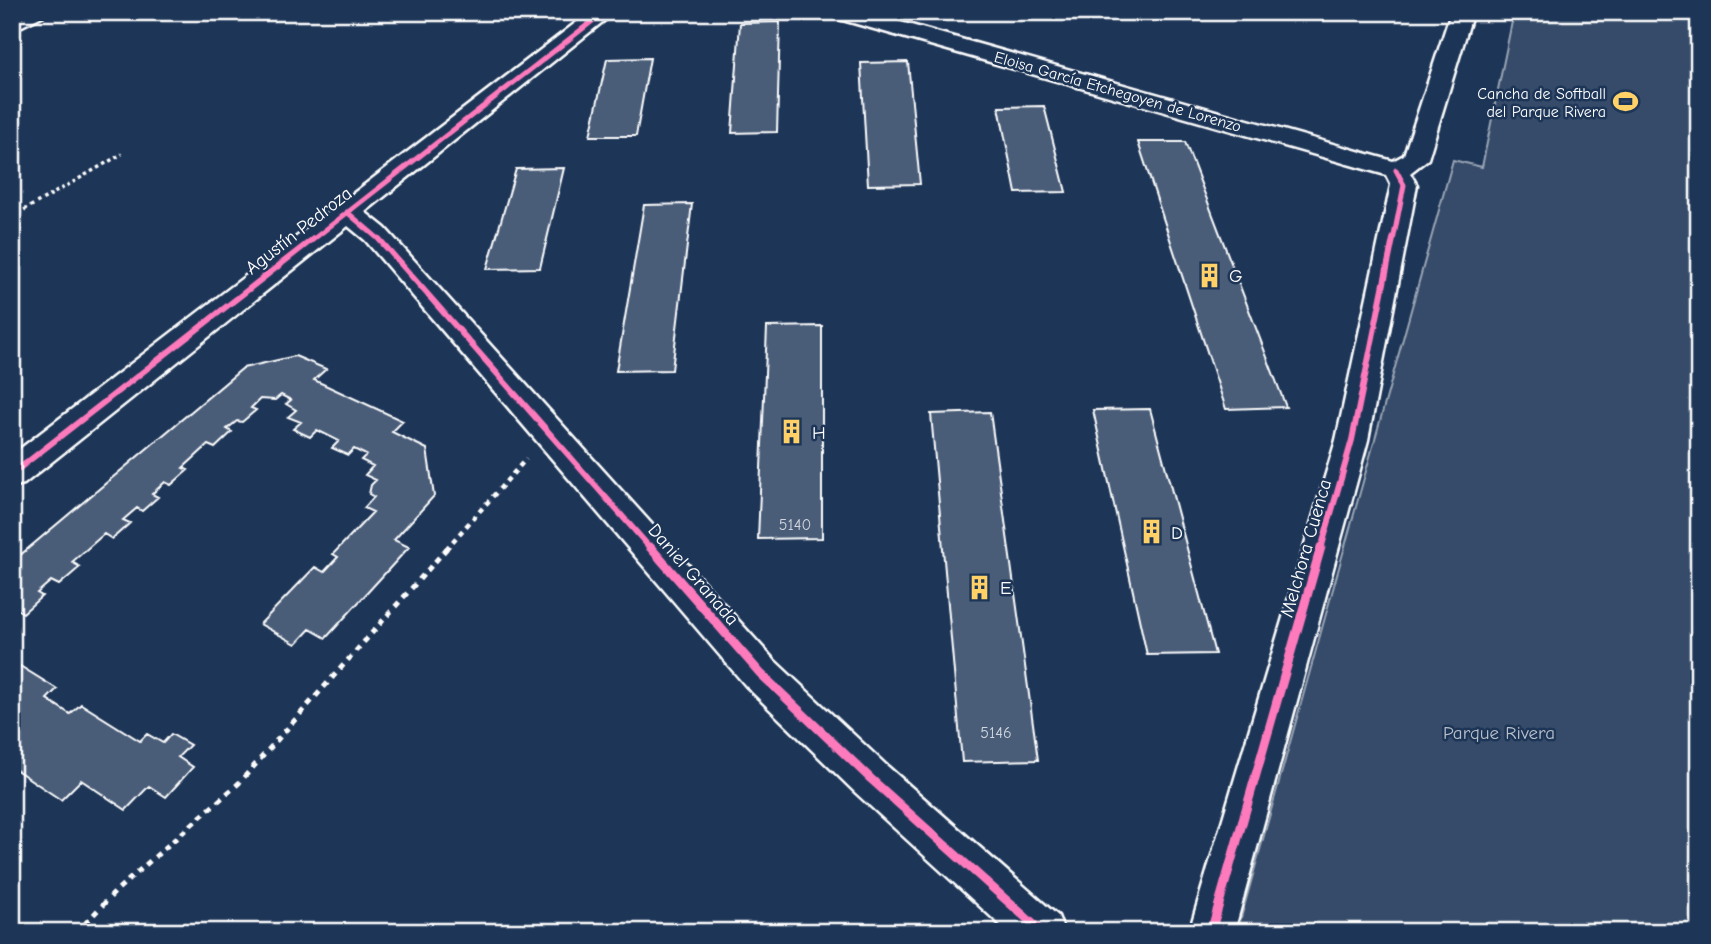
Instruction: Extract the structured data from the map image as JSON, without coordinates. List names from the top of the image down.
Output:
{
  "streets": {
    "street": [
      "Eloisa García Etchegoyen de Lorenzo",
      "Agustín Pedroza",
      "Melchora Cuenca",
      "Daniel Granada"
    ]
  },
  "crossings": [
    ["Eloisa García Etchegoyen de Lorenzo", "Melchora Cuenca"],
    ["Agustín Pedroza", "Daniel Granada"]
  ],
  "parks": ["Parque Rivera"],
  "places": {
    "sports": ["Cancha de Softball del Parque Rivera"],
    "building": [
      "G",
      "H",
      "D",
      "E"
    ]
  },
  "house_numbers": ["5140", "5146"]
}
